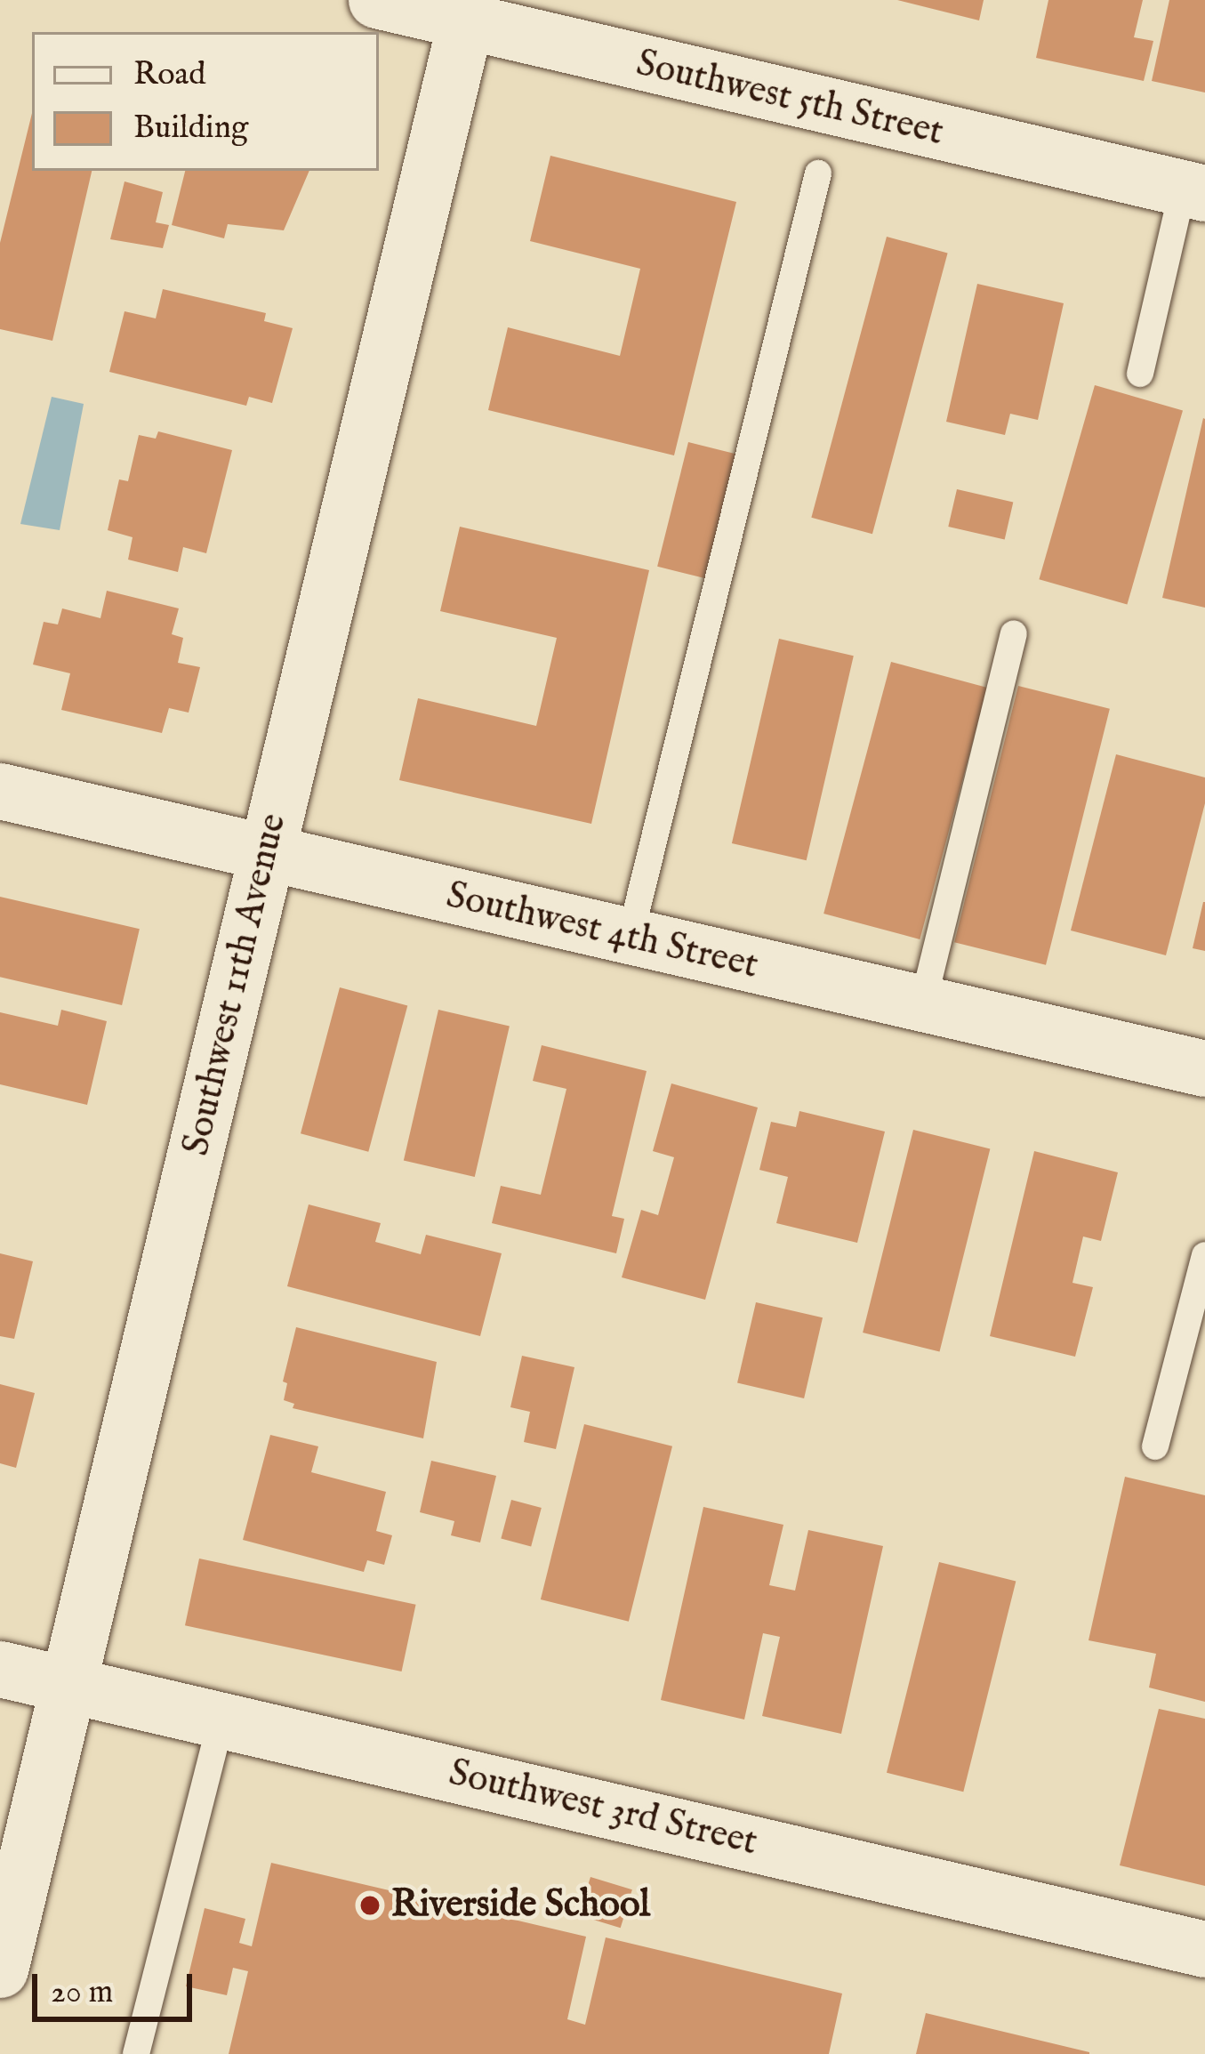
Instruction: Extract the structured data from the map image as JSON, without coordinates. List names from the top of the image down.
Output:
{
  "streets": {
    "street": [
      "Southwest 5th Street",
      "Southwest 4th Street",
      "Southwest 11th Avenue",
      "Southwest 3rd Street"
    ]
  },
  "crossings": [
    ["Southwest 5th Street", "Southwest 11th Avenue"],
    ["Southwest 4th Street", "Southwest 11th Avenue"],
    ["Southwest 11th Avenue", "Southwest 3rd Street"]
  ],
  "places": ["Riverside School"],
  "legend": ["Road", "Building"],
  "scale_bar": "20 m"
}
